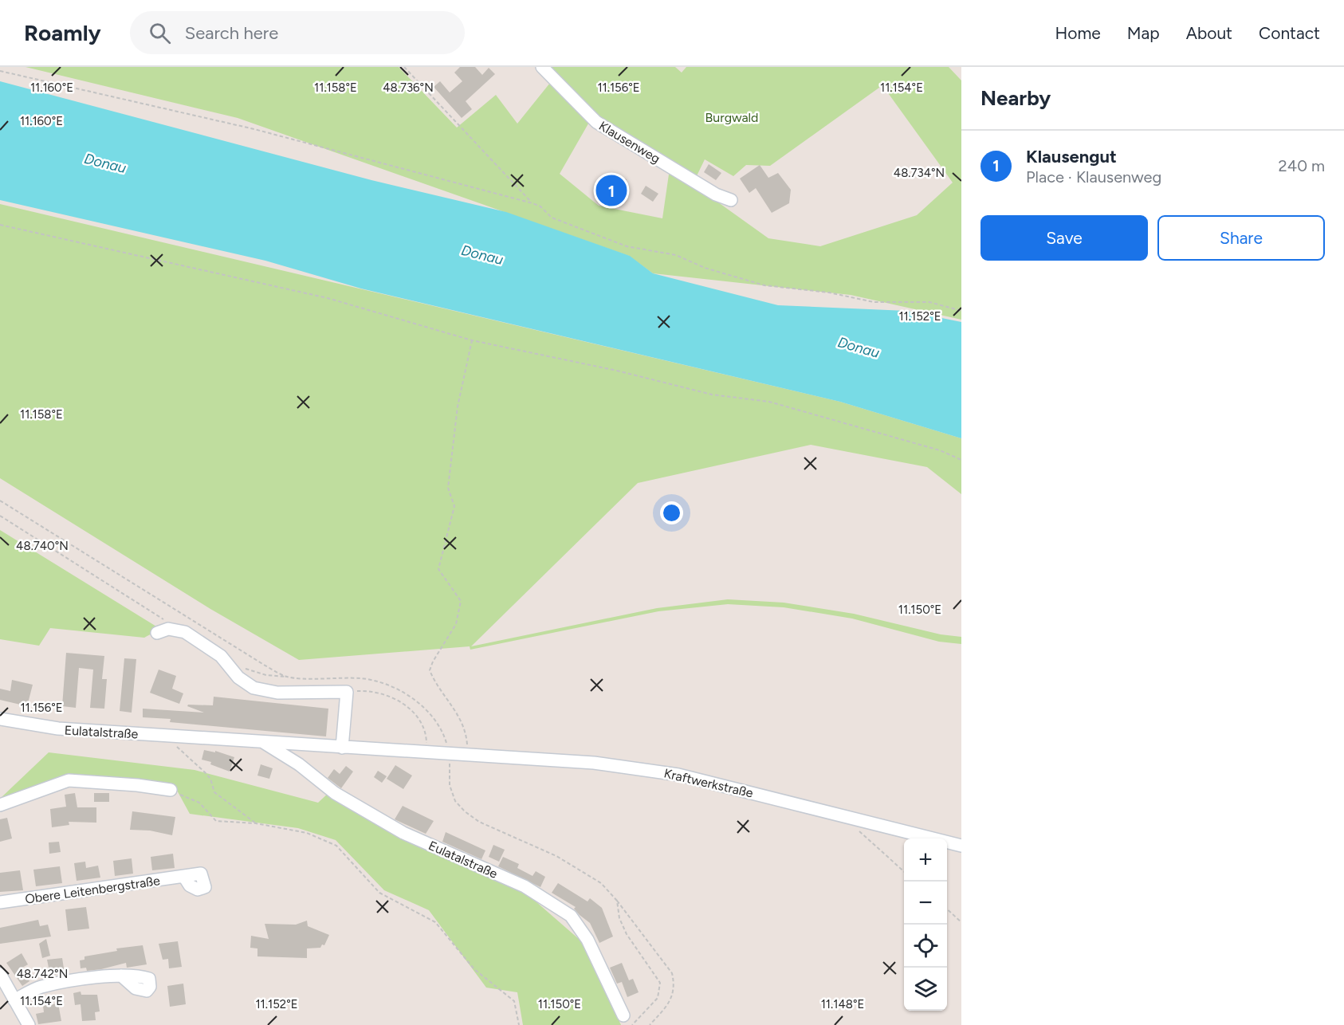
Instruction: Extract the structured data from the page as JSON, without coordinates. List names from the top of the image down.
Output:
{
  "streets": {
    "street": [
      "Klausenweg",
      "Eulatalstraße",
      "Kraftwerkstraße",
      "Obere Leitenbergstraße"
    ]
  },
  "crossings": [
    ["Eulatalstraße", "Kraftwerkstraße"]
  ],
  "water": ["Donau"],
  "parks": ["Burgwald"],
  "page": {
    "header": "Roamly",
    "search": "Search here",
    "nav": [
      "Home",
      "Map",
      "About",
      "Contact"
    ],
    "heading": "Nearby",
    "list": [
      {
        "mark": "1",
        "name": "Klausengut",
        "note": "Place · Klausenweg",
        "value": "240 m"
      }
    ],
    "pins": "1",
    "buttons": ["Save", "Share"],
    "map_buttons": ["+", "−"]
  },
  "coordinates": [
    "48.736°N",
    "11.154°E",
    "11.160°E",
    "11.158°E",
    "11.156°E",
    "48.734°N",
    "11.152°E",
    "48.740°N",
    "11.150°E",
    "48.742°N",
    "11.148°E"
  ]
}
